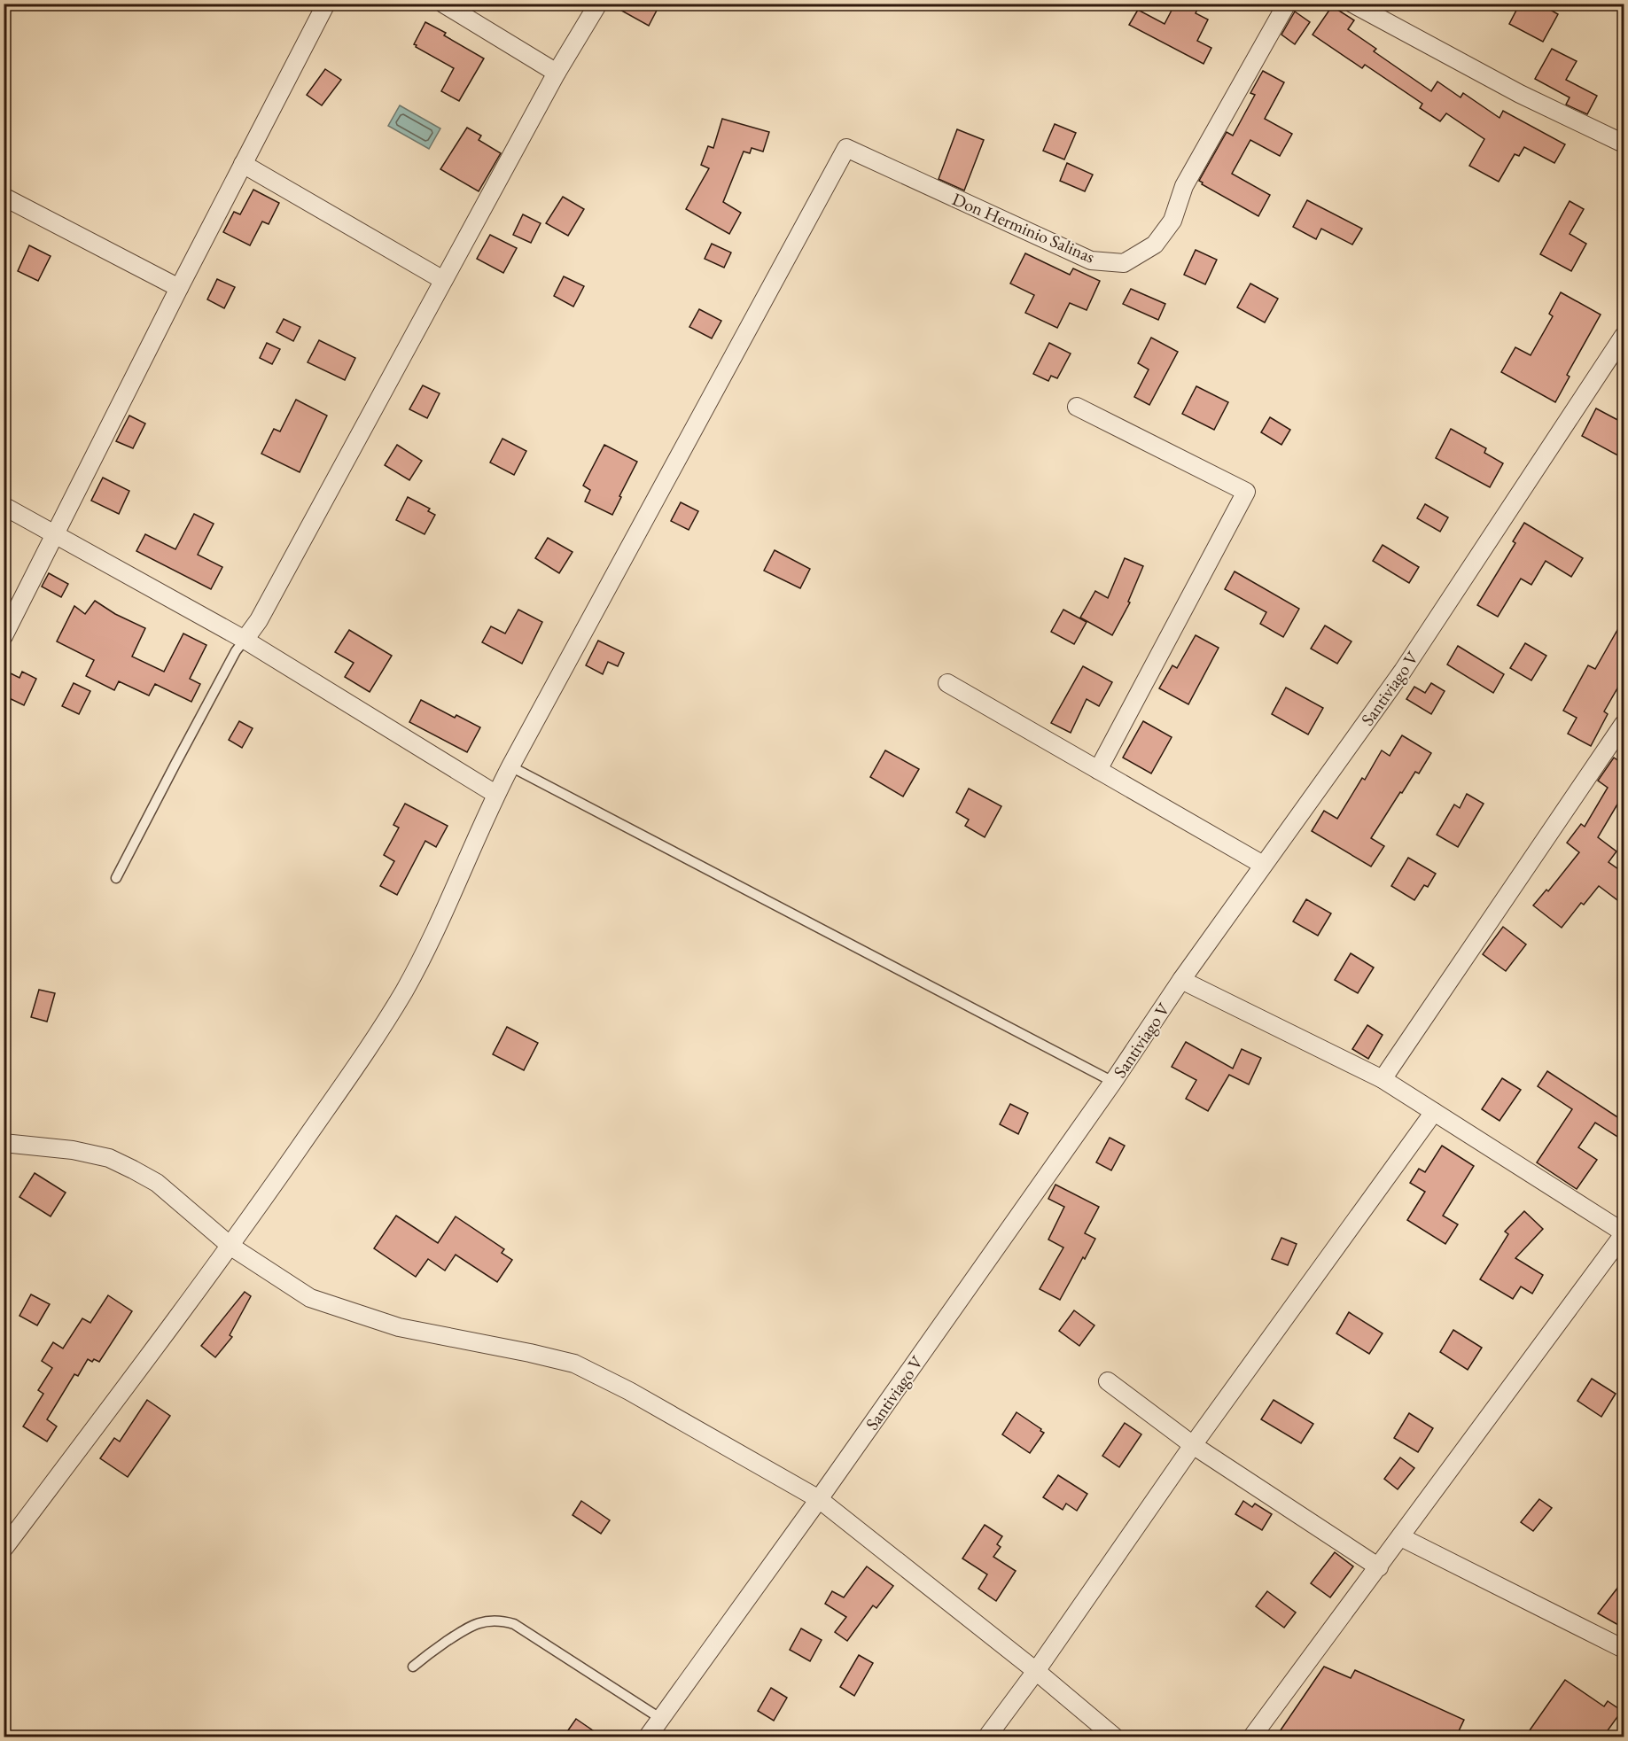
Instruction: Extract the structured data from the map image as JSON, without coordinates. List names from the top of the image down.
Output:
{
  "streets": {
    "street": ["Don Herminio Salinas", "Santiviago V"]
  }
}
